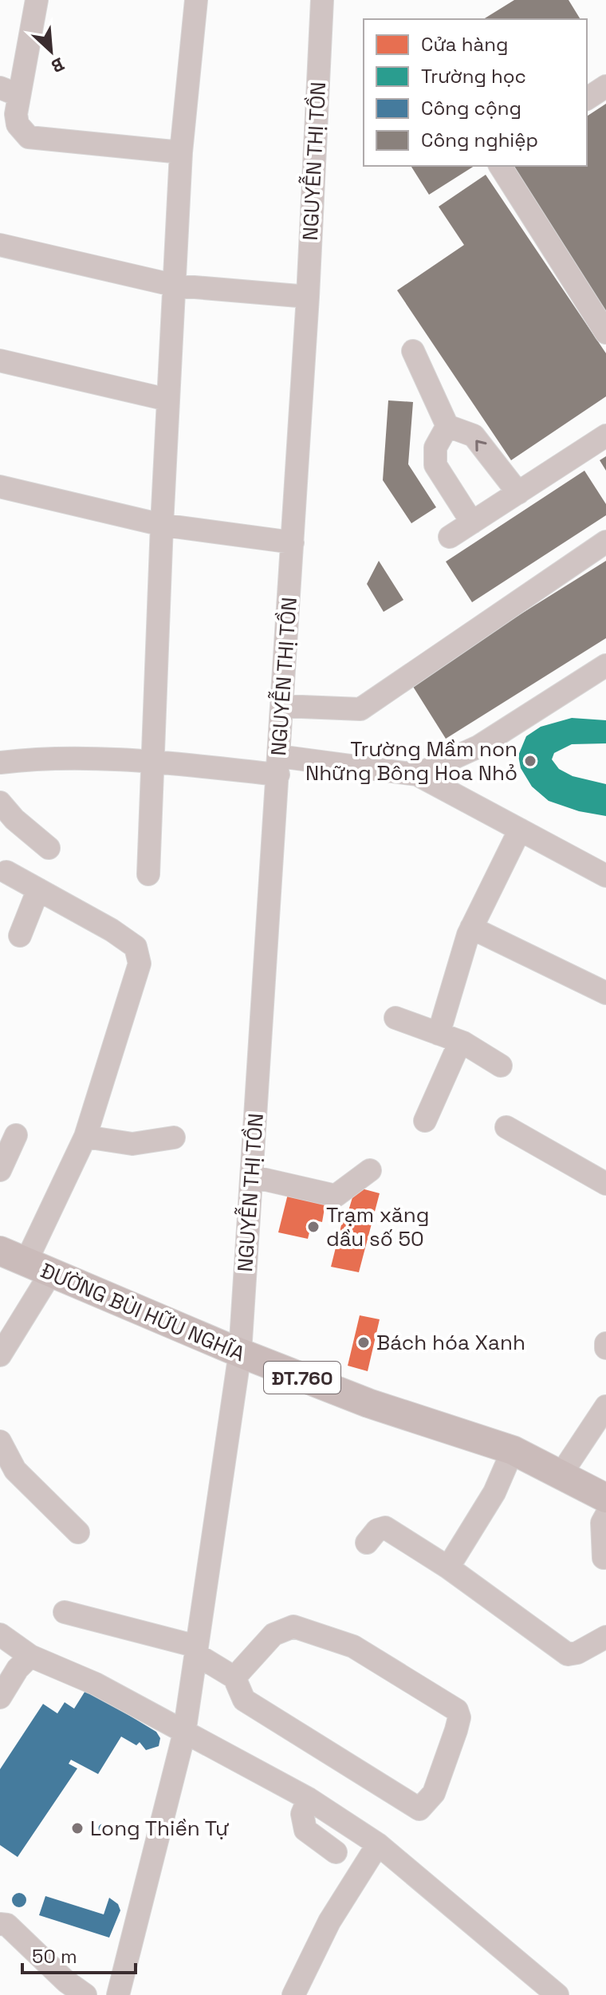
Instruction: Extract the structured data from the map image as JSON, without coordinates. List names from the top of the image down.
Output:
{
  "streets": {
    "main road": ["ĐƯỜNG BÙI HỮU NGHĨA", "ĐT.760"],
    "street": ["NGUYỄN THỊ TỒN"]
  },
  "crossings": [
    ["NGUYỄN THỊ TỒN", "ĐƯỜNG BÙI HỮU NGHĨA"]
  ],
  "places": [
    "Trường Mầm non Những Bông Hoa Nhỏ",
    "Trạm xăng dầu số 50",
    "Bách hóa Xanh",
    "Long Thiền Tự"
  ],
  "legend": [
    "Cửa hàng",
    "Trường học",
    "Công cộng",
    "Công nghiệp"
  ],
  "scale_bar": "50 m",
  "north": "bottom right"
}
